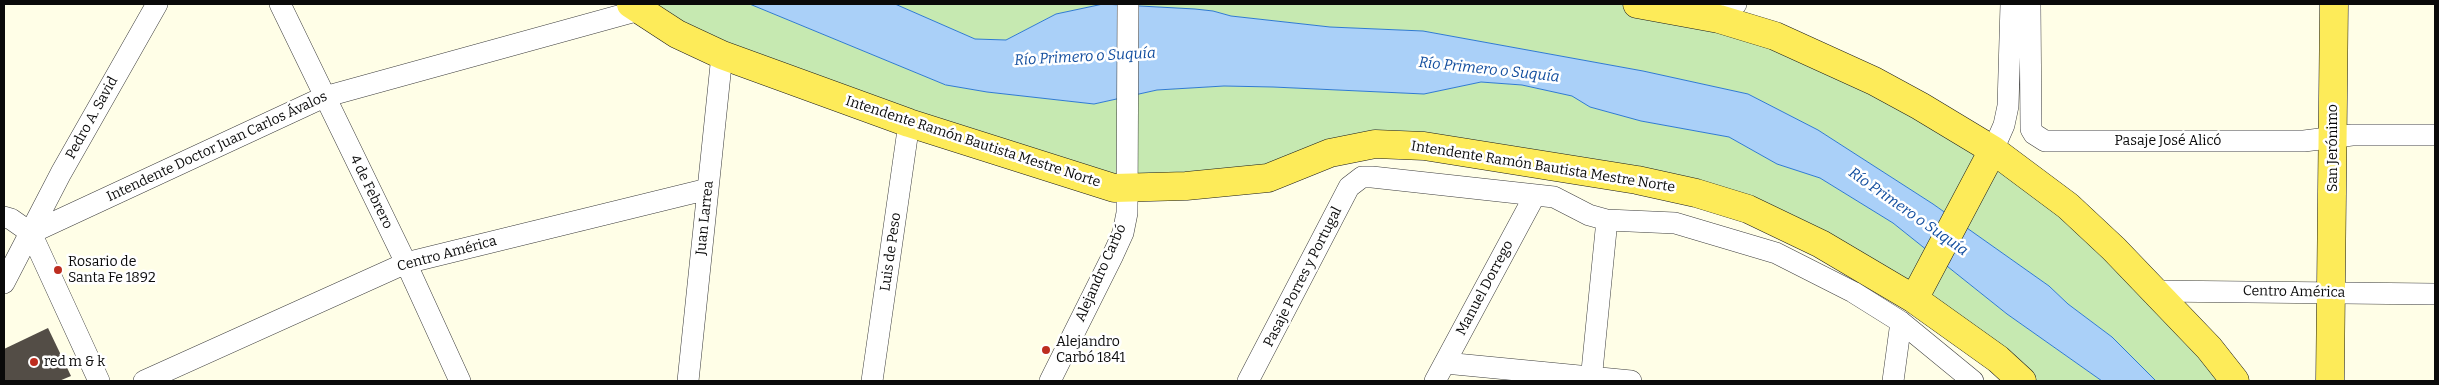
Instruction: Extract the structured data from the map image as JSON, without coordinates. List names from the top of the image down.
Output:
{
  "streets": {
    "main road": ["Intendente Ramón Bautista Mestre Norte", "San Jerónimo"],
    "street": [
      "Pedro A. Savid",
      "Pasaje José Alicó",
      "Intendente Doctor Juan Carlos Ávalos",
      "4 de Febrero",
      "Juan Larrea",
      "Luis de Peso",
      "Centro América",
      "Alejandro Carbó",
      "Pasaje Porres y Portugal",
      "Manuel Dorrego"
    ]
  },
  "crossings": [
    ["Pedro A. Savid", "Intendente Doctor Juan Carlos Ávalos"],
    ["Pasaje José Alicó", "San Jerónimo"],
    ["Intendente Ramón Bautista Mestre Norte", "Intendente Doctor Juan Carlos Ávalos"],
    ["Intendente Ramón Bautista Mestre Norte", "Juan Larrea"],
    ["Intendente Ramón Bautista Mestre Norte", "Luis de Peso"],
    ["Intendente Ramón Bautista Mestre Norte", "Alejandro Carbó"],
    ["Intendente Doctor Juan Carlos Ávalos", "4 de Febrero"],
    ["San Jerónimo", "Centro América"],
    ["4 de Febrero", "Centro América"],
    ["Juan Larrea", "Centro América"],
    ["Pasaje Porres y Portugal", "Manuel Dorrego"]
  ],
  "water": ["Río Primero o Suquía"],
  "places": ["Rosario de Santa Fe 1892", "Alejandro Carbó 1841", "red m & k"]
}
